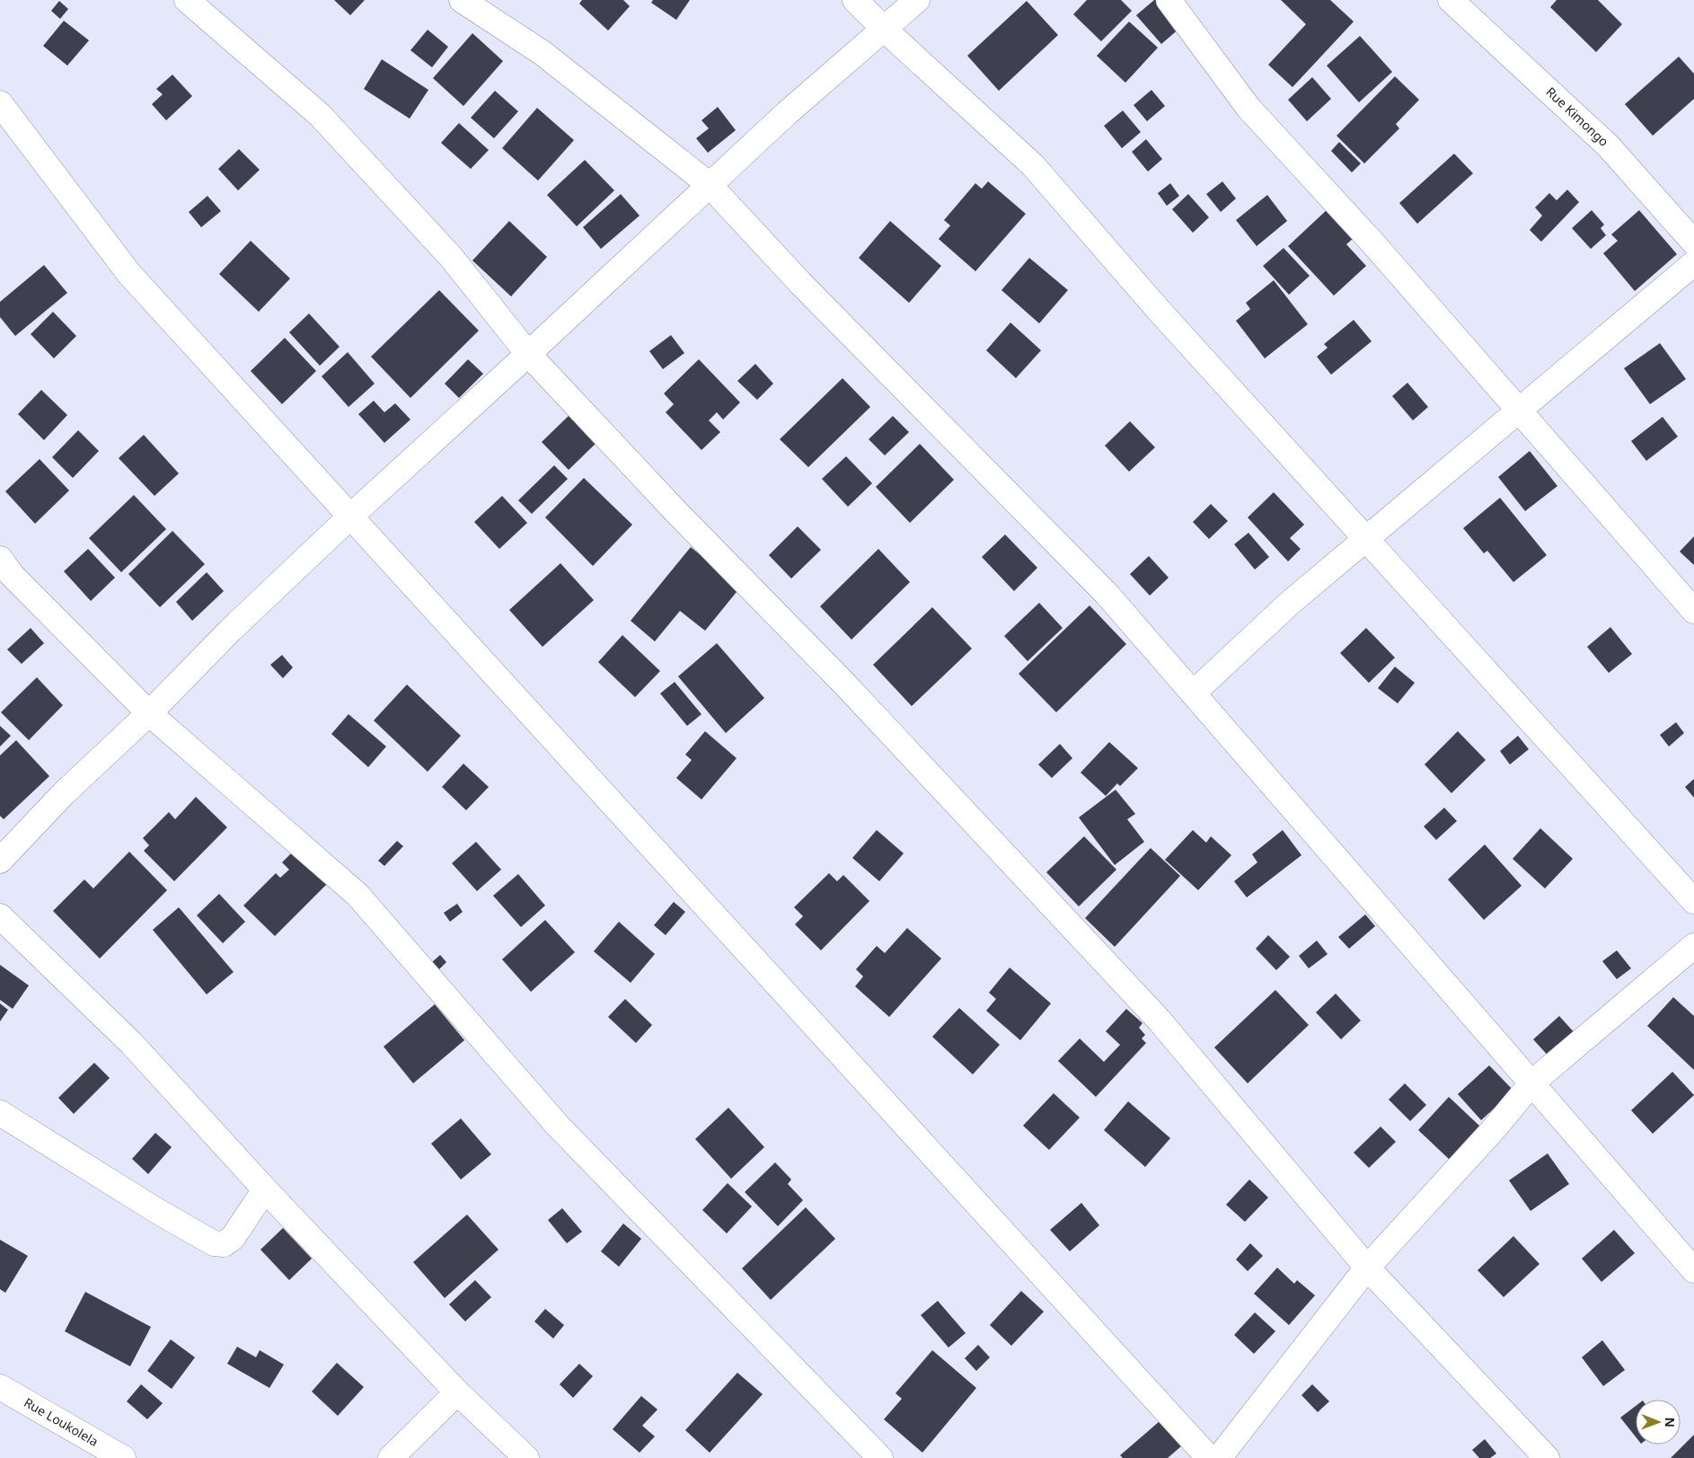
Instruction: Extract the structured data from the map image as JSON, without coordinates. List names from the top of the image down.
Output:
{
  "streets": {
    "street": ["Rue Kimongo", "Rue Loukolela"]
  },
  "north": "right"
}
